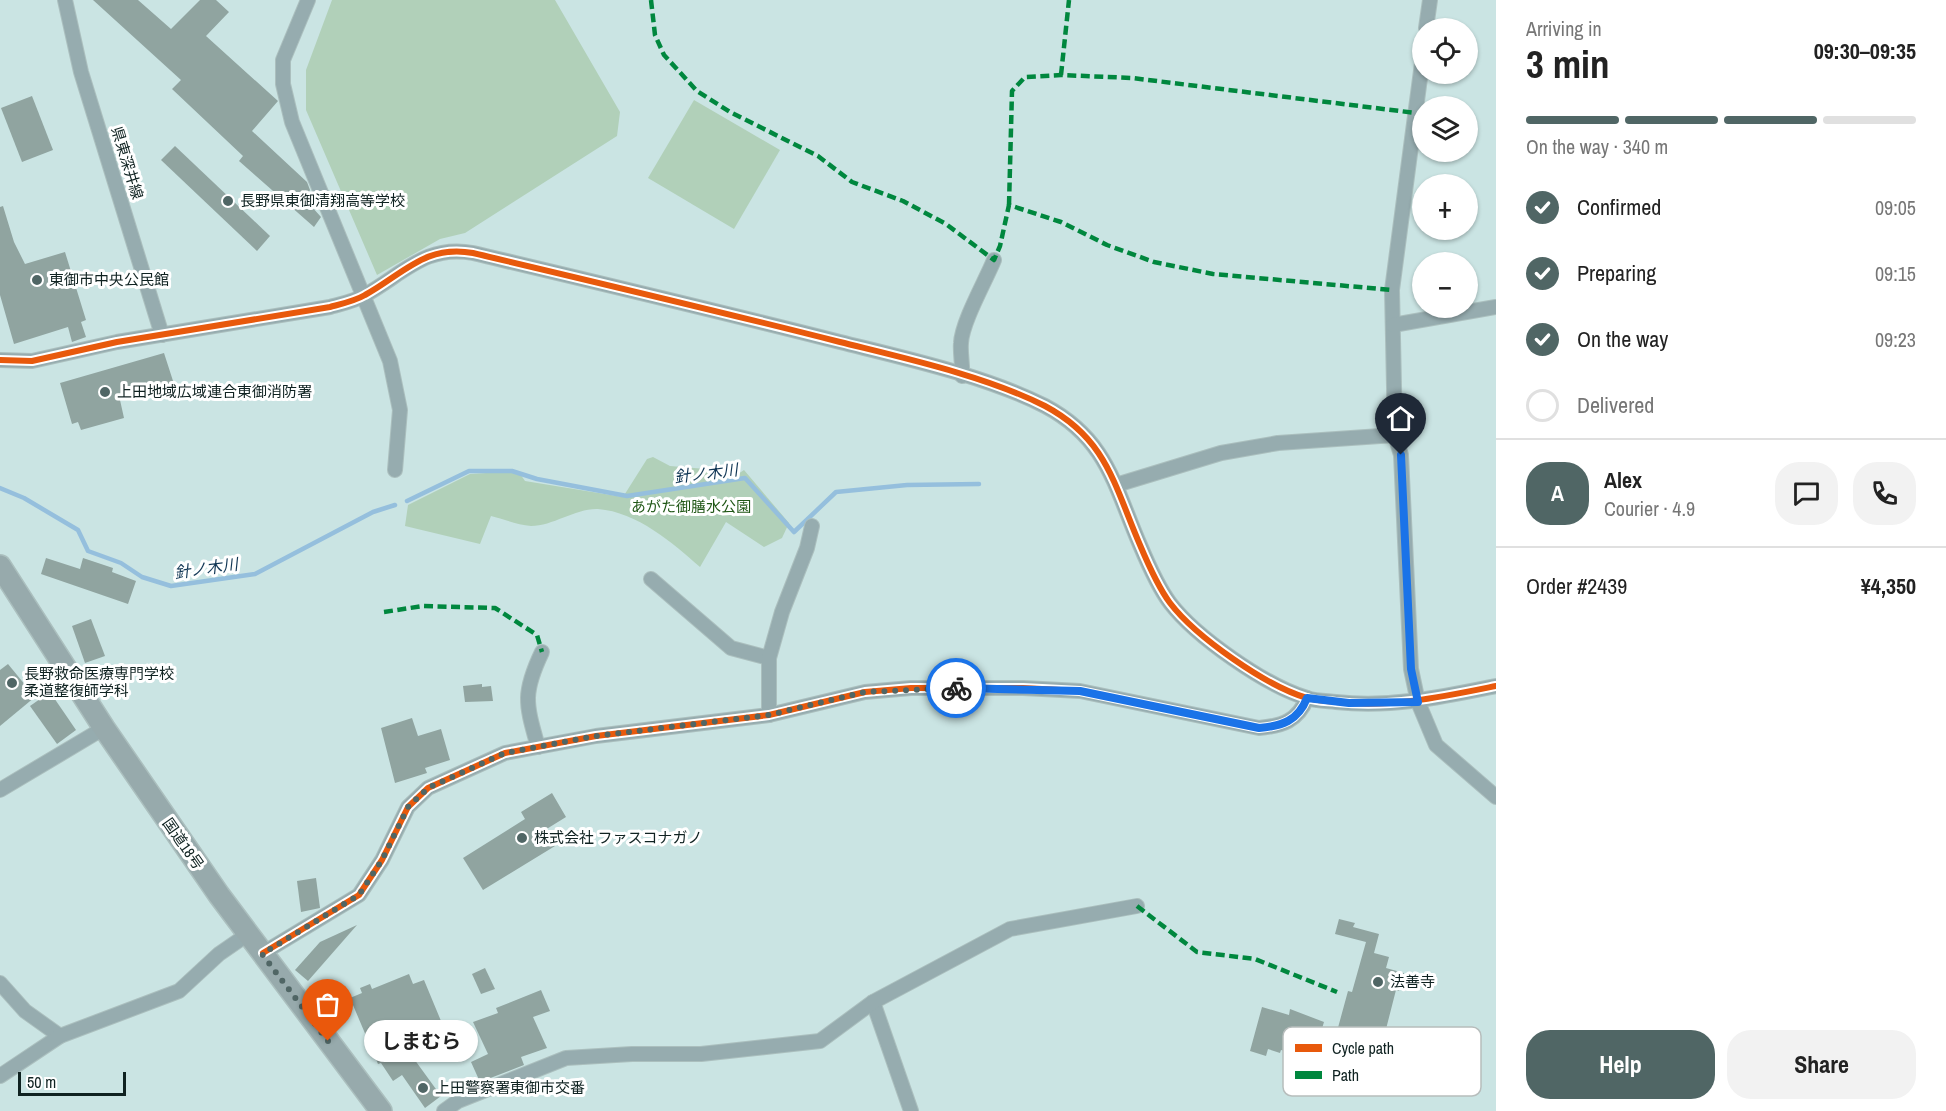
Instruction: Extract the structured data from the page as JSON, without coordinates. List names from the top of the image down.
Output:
{
  "streets": {
    "highway": ["国道18号"],
    "street": ["県東深井線"]
  },
  "water": ["針ノ木川"],
  "parks": ["あがた御膳水公園"],
  "places": [
    "長野県東御清翔高等学校",
    "東御市中央公民館",
    "上田地域広域連合東御消防署",
    "長野救命医療専門学校 柔道整復師学科",
    "株式会社 ファスコナガノ",
    "法善寺",
    "しまむら",
    "上田警察署東御市交番"
  ],
  "legend": ["Cycle path", "Path"],
  "scale_bar": "50 m",
  "page": {
    "heading": ["3 min", "Arriving in", "09:30–09:35"],
    "panel": [
      "Alex",
      "Courier · 4.9",
      "Order #2439",
      "¥4,350"
    ],
    "map_buttons": ["+", "−"],
    "bar": "On the way · 340 m",
    "list": [
      ["Confirmed", "09:05"],
      ["Preparing", "09:15"],
      ["On the way", "09:23"],
      "Delivered"
    ],
    "round": "A",
    "buttons": ["Help", "Share"],
    "bubble": "しまむら",
    "scale": "50 m"
  }
}
